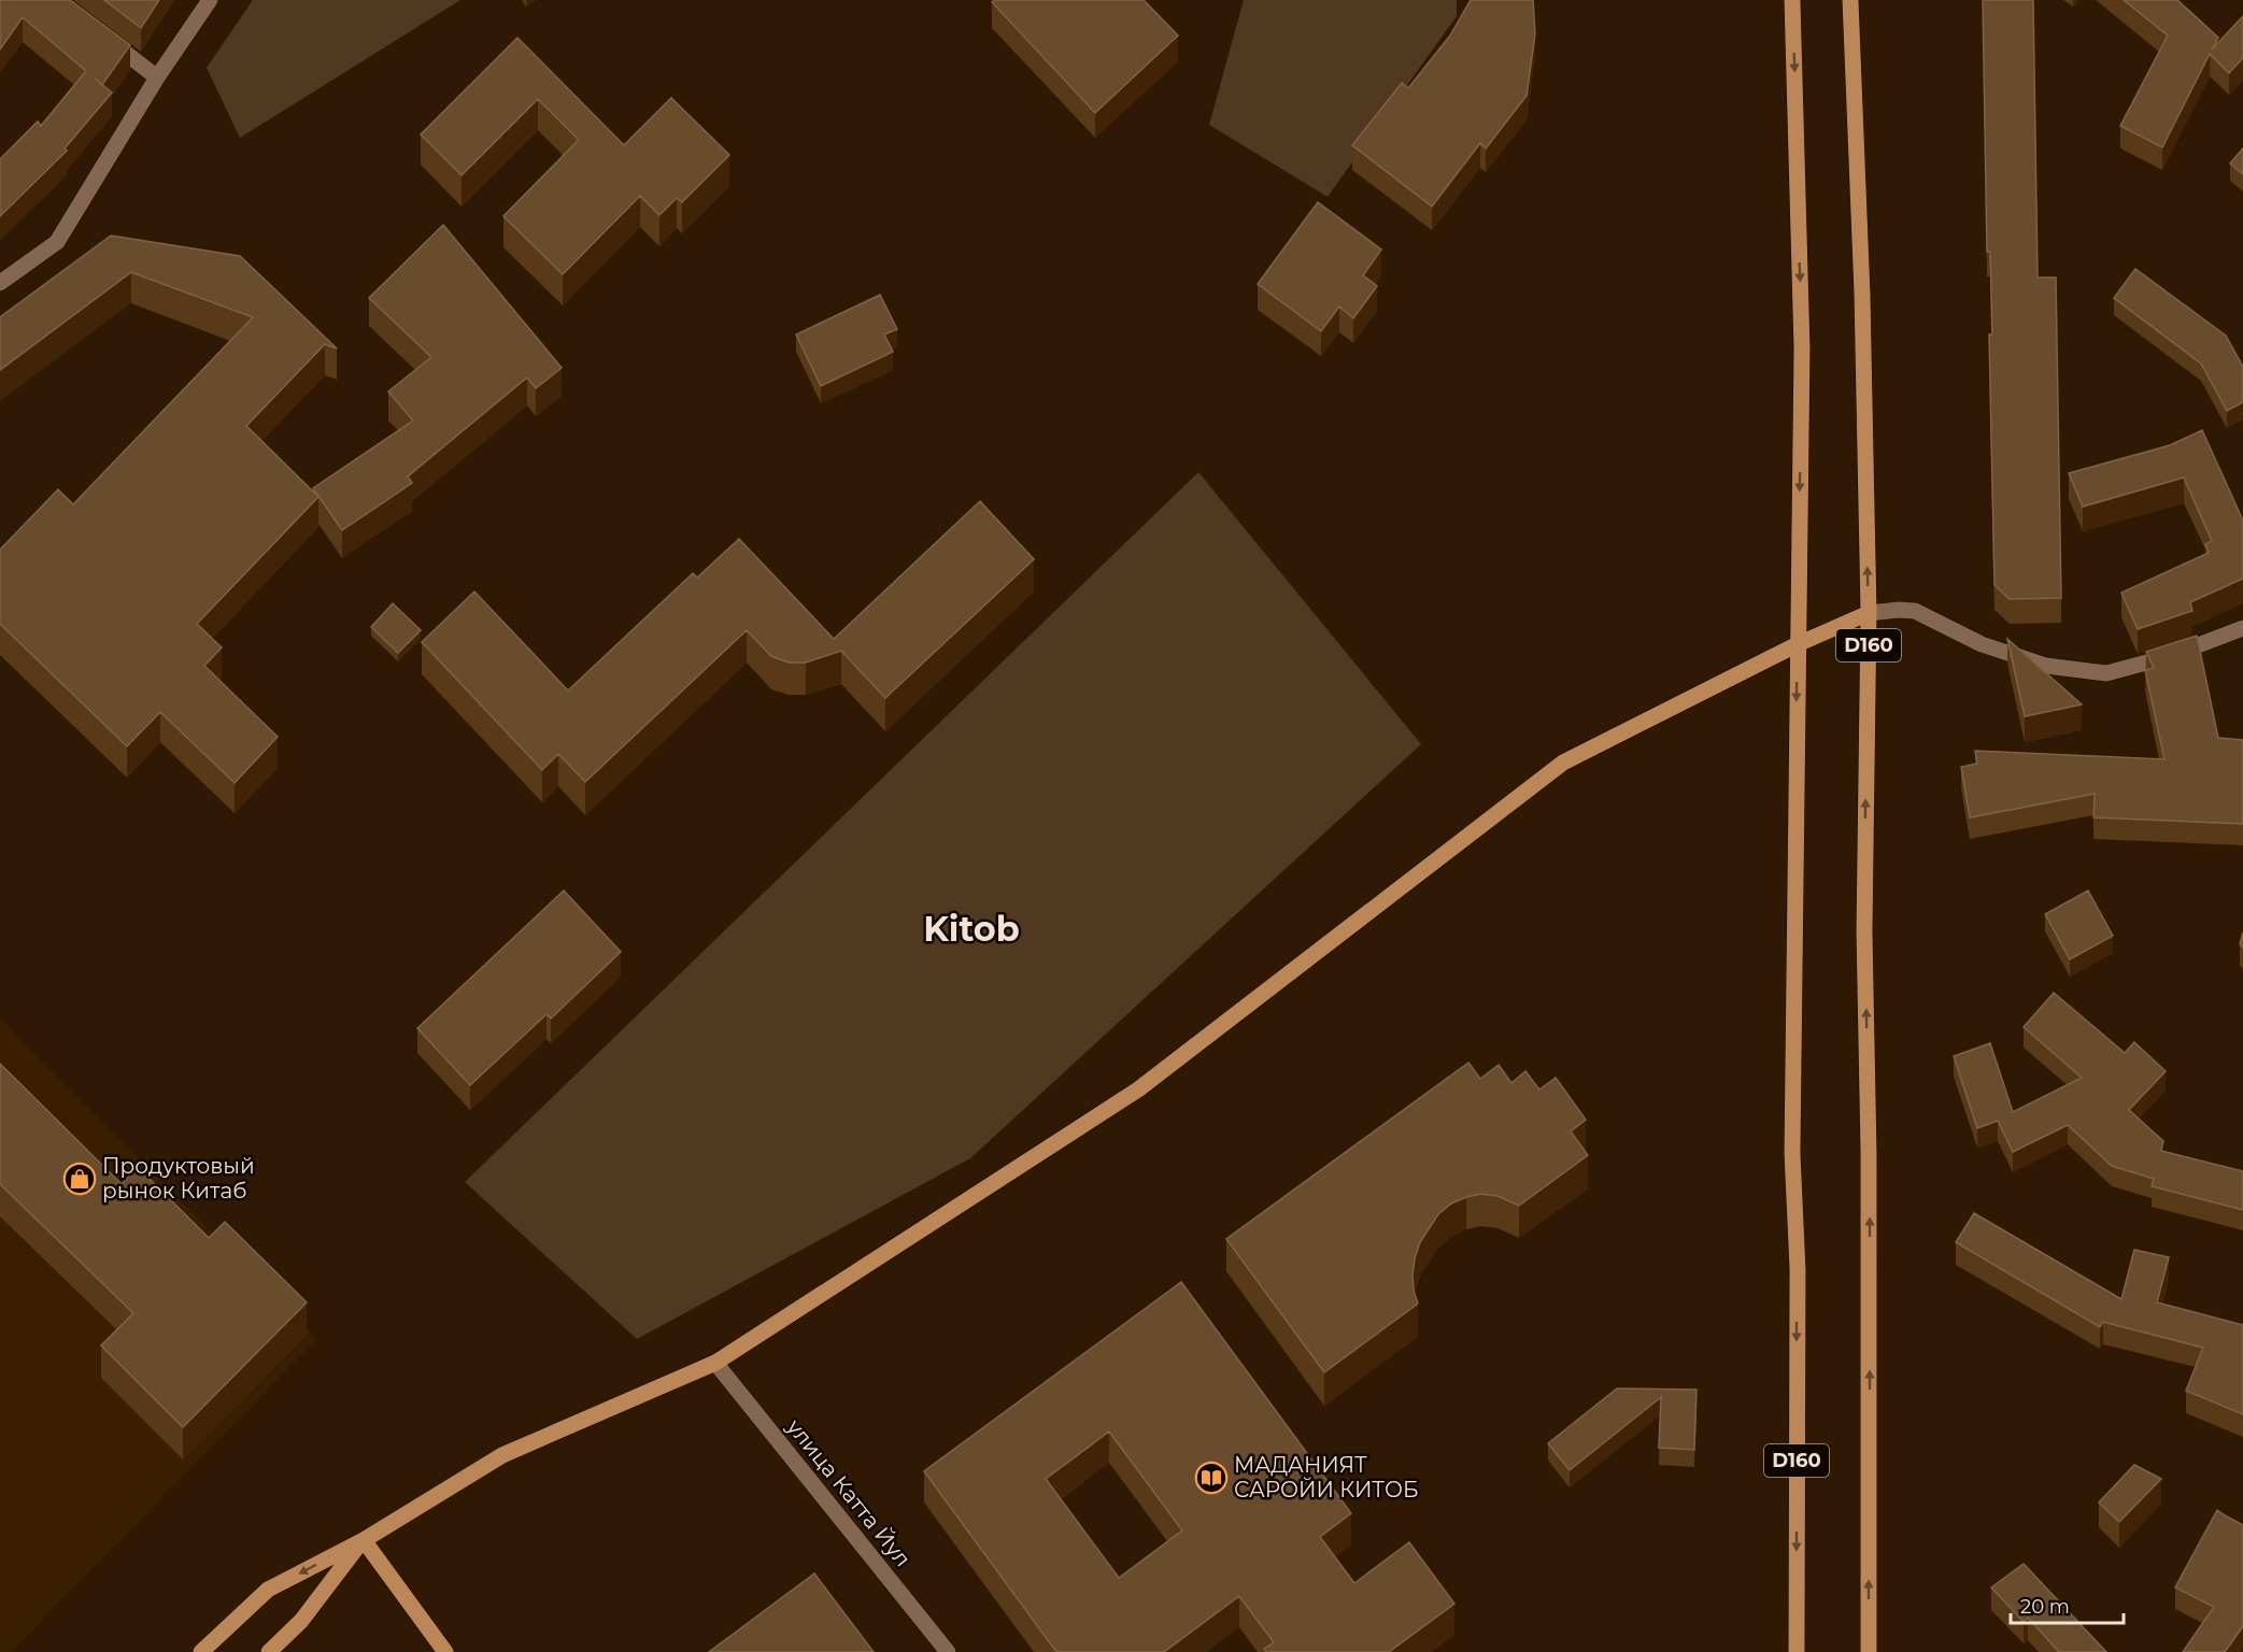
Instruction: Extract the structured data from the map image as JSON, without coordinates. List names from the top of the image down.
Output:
{
  "streets": {
    "main road": ["D160"],
    "street": ["улица Катта Йул"]
  },
  "districts": ["Kitob"],
  "places": {
    "shop": ["Продуктовый рынок Китаб"],
    "library": ["МАДАНИЯТ САРОЙИ КИТОБ"]
  },
  "scale_bar": "20 m"
}
